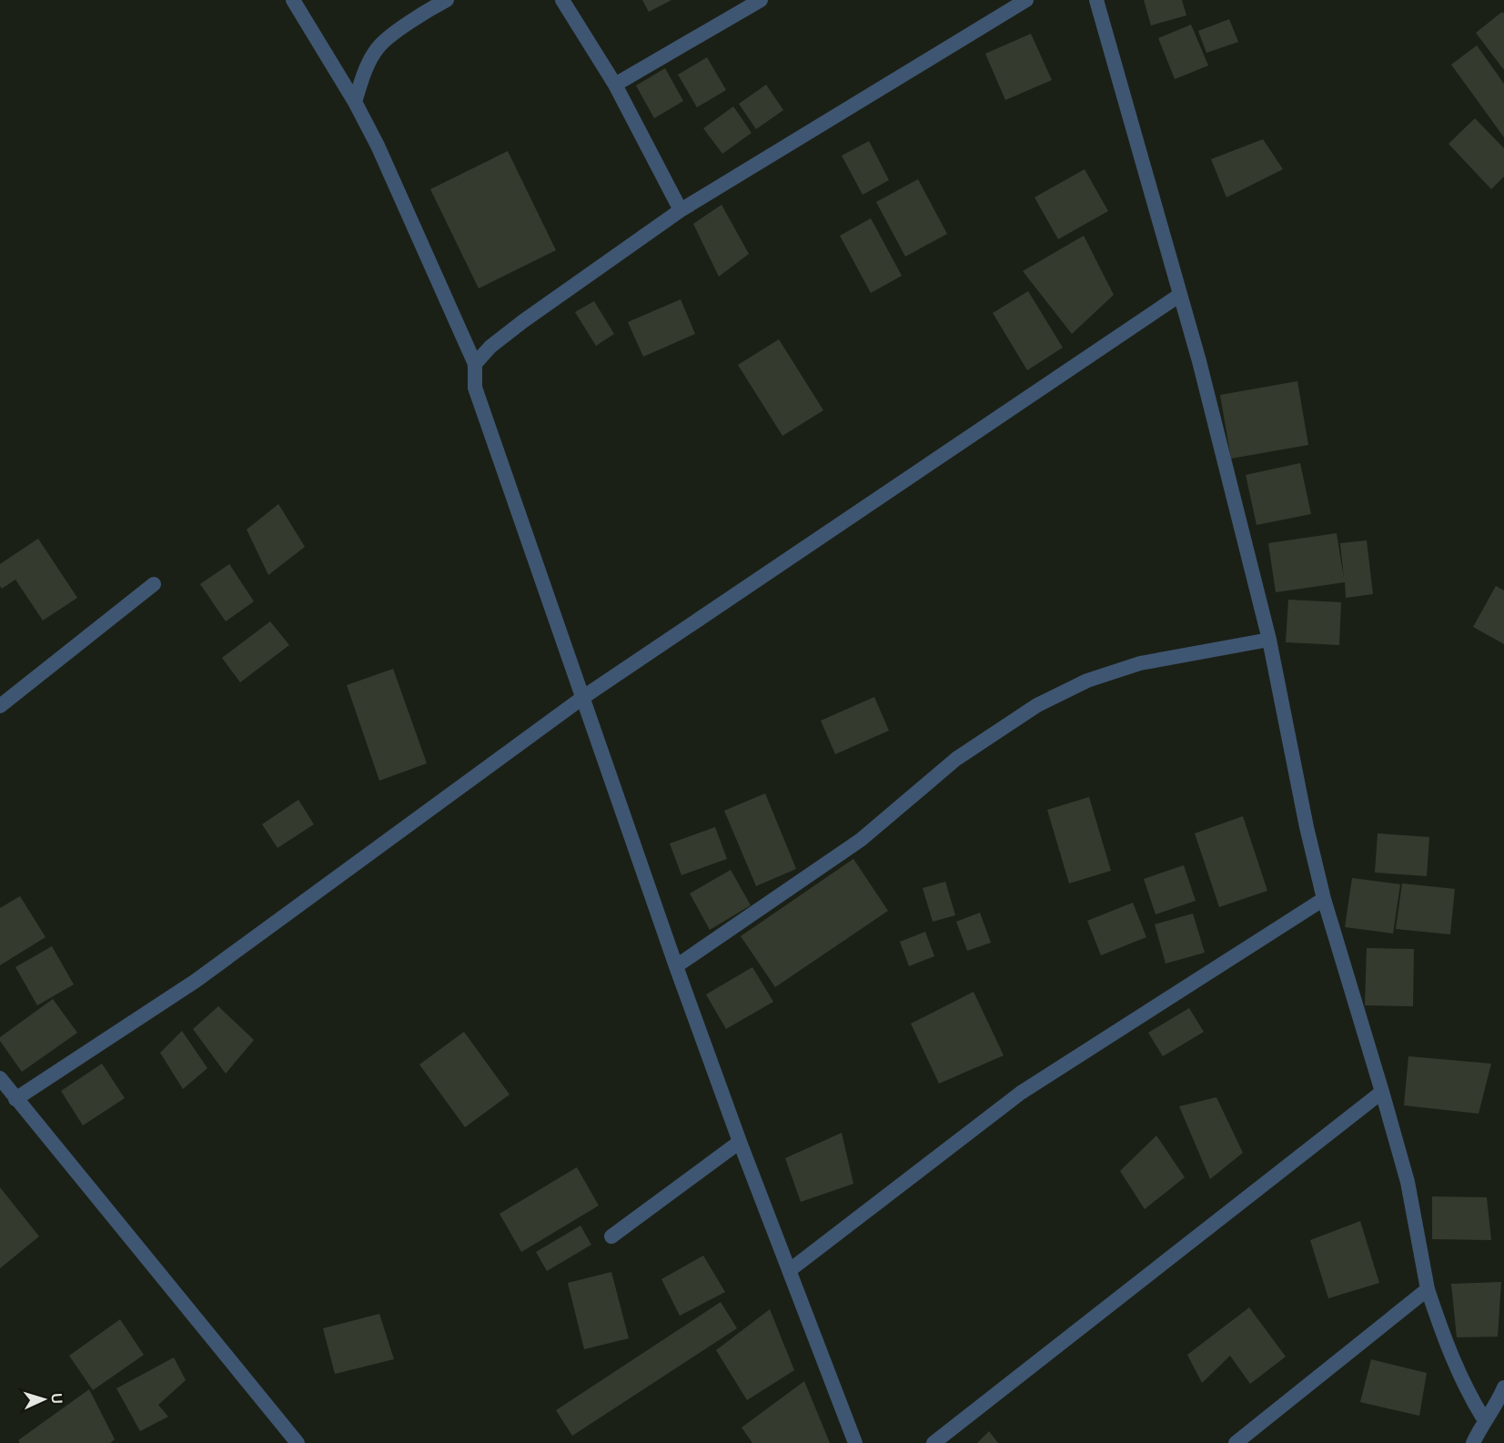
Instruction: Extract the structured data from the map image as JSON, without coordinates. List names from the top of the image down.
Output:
{
  "north": "right"
}
